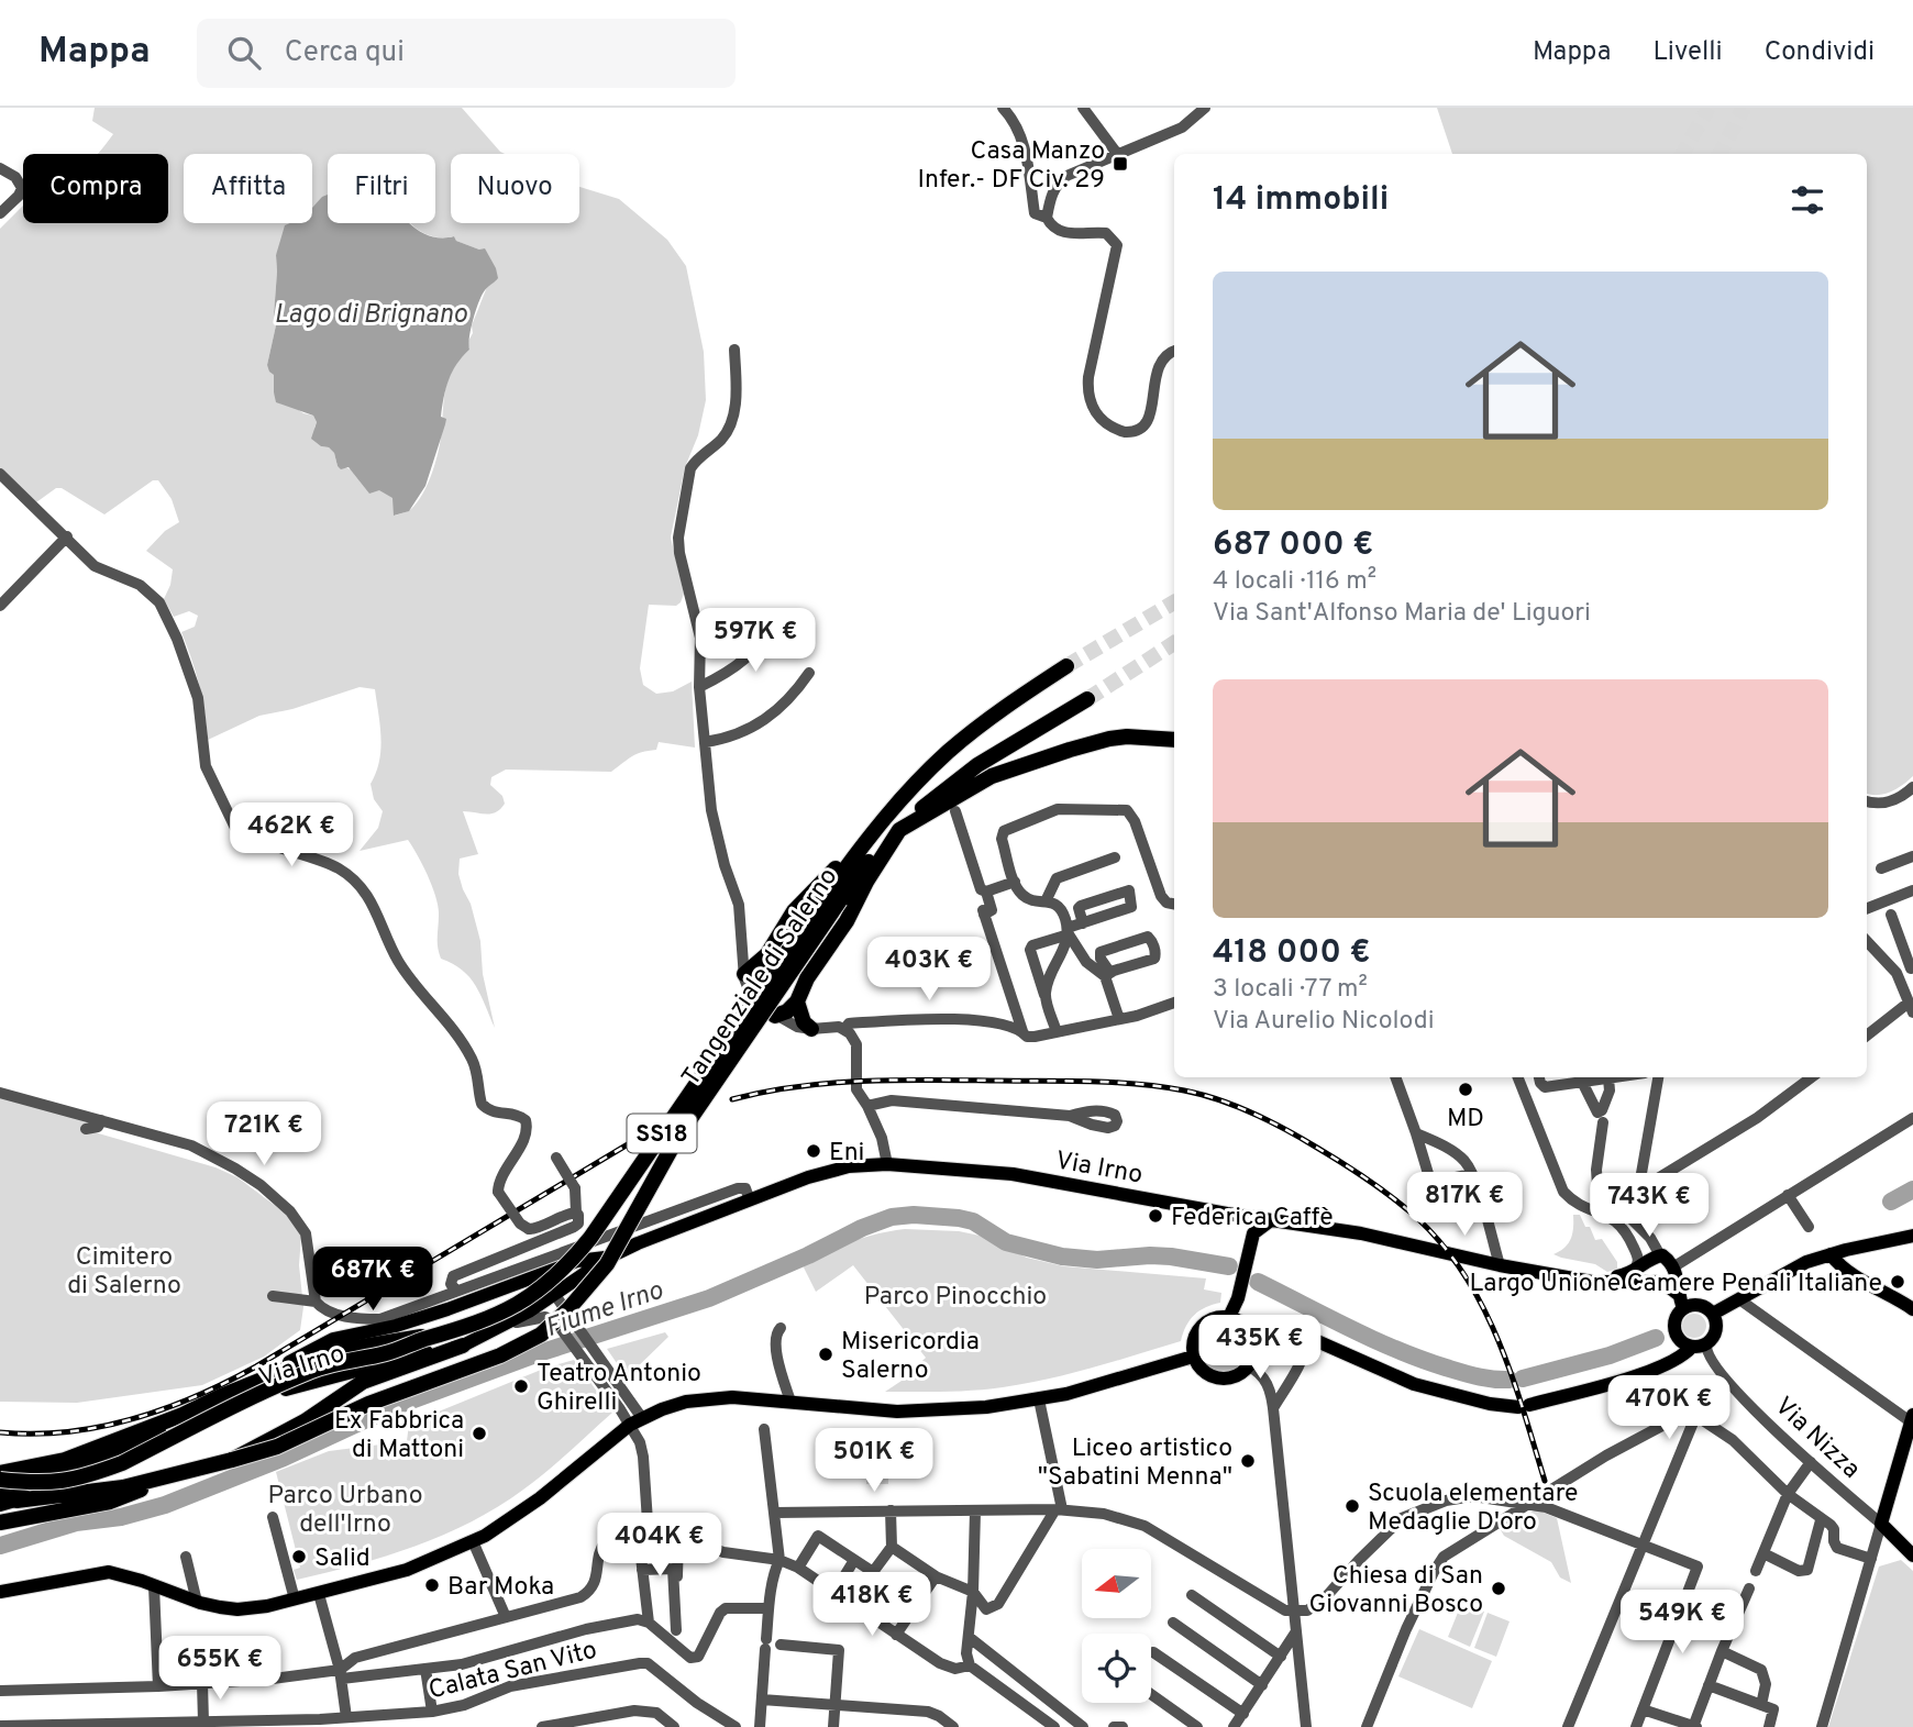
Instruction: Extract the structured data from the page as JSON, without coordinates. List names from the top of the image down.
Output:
{
  "streets": {
    "highway": ["Tangenziale di Salerno", "SS18"],
    "main road": ["Via Irno", "Via Nizza"],
    "street": ["Calata San Vito"]
  },
  "crossings": [
    ["Tangenziale di Salerno", "SS18"]
  ],
  "water": ["Lago di Brignano", "Fiume Irno"],
  "parks": ["Cimitero di Salerno", "Parco Pinocchio", "Parco Urbano dell'Irno"],
  "places": {
    "transit": ["Casa Manzo Infer.- DF Civ. 29"],
    "other": [
      "MD",
      "Eni",
      "Federica Caffè",
      "Largo Unione Camere Penali Italiane",
      "Misericordia Salerno",
      "Teatro Antonio Ghirelli",
      "Ex Fabbrica di Mattoni",
      "Liceo artistico \"Sabatini Menna\"",
      "Scuola elementare Medaglie D'oro",
      "Salid",
      "Bar Moka",
      "Chiesa di San Giovanni Bosco"
    ]
  },
  "north": "left",
  "page": {
    "header": "Mappa",
    "search": "Cerca qui",
    "nav": ["Mappa", "Livelli", "Condividi"],
    "chip": [
      "Compra",
      "Affitta",
      "Filtri",
      "Nuovo"
    ],
    "heading": "14 immobili",
    "list": [
      {
        "name": "687 000 €",
        "note": "4 locali · 116 m² · Via Sant'Alfonso Maria de' Liguori"
      },
      {
        "name": "418 000 €",
        "note": "3 locali · 77 m² · Via Aurelio Nicolodi"
      }
    ],
    "price": [
      "597K €",
      "462K €",
      "403K €",
      "721K €",
      "817K €",
      "743K €",
      "687K €",
      "435K €",
      "470K €",
      "501K €",
      "404K €",
      "418K €",
      "549K €",
      "655K €"
    ]
  }
}
